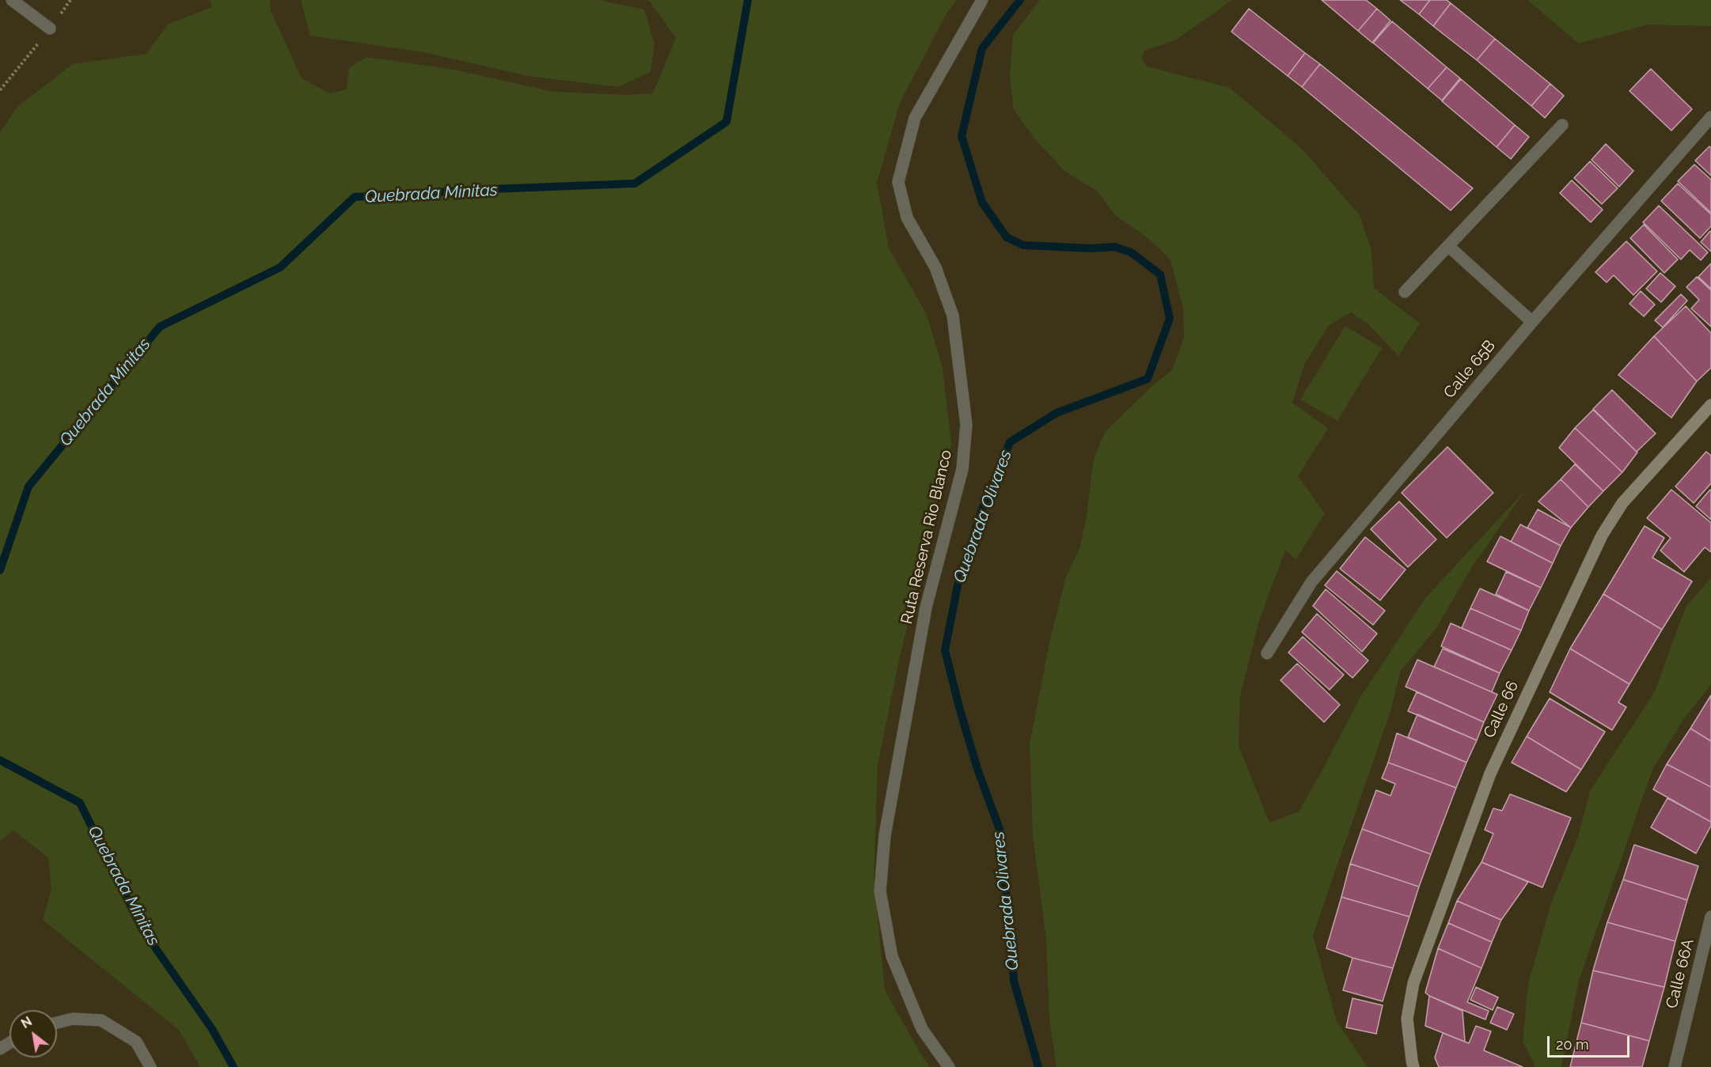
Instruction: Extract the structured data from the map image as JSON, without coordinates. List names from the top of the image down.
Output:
{
  "streets": {
    "street": [
      "Calle 65B",
      "Ruta Reserva Rio Blanco",
      "Calle 66",
      "Calle 66A"
    ]
  },
  "water": ["Quebrada Minitas", "Quebrada Olivares"],
  "scale_bar": "20 m",
  "north": "top left"
}
